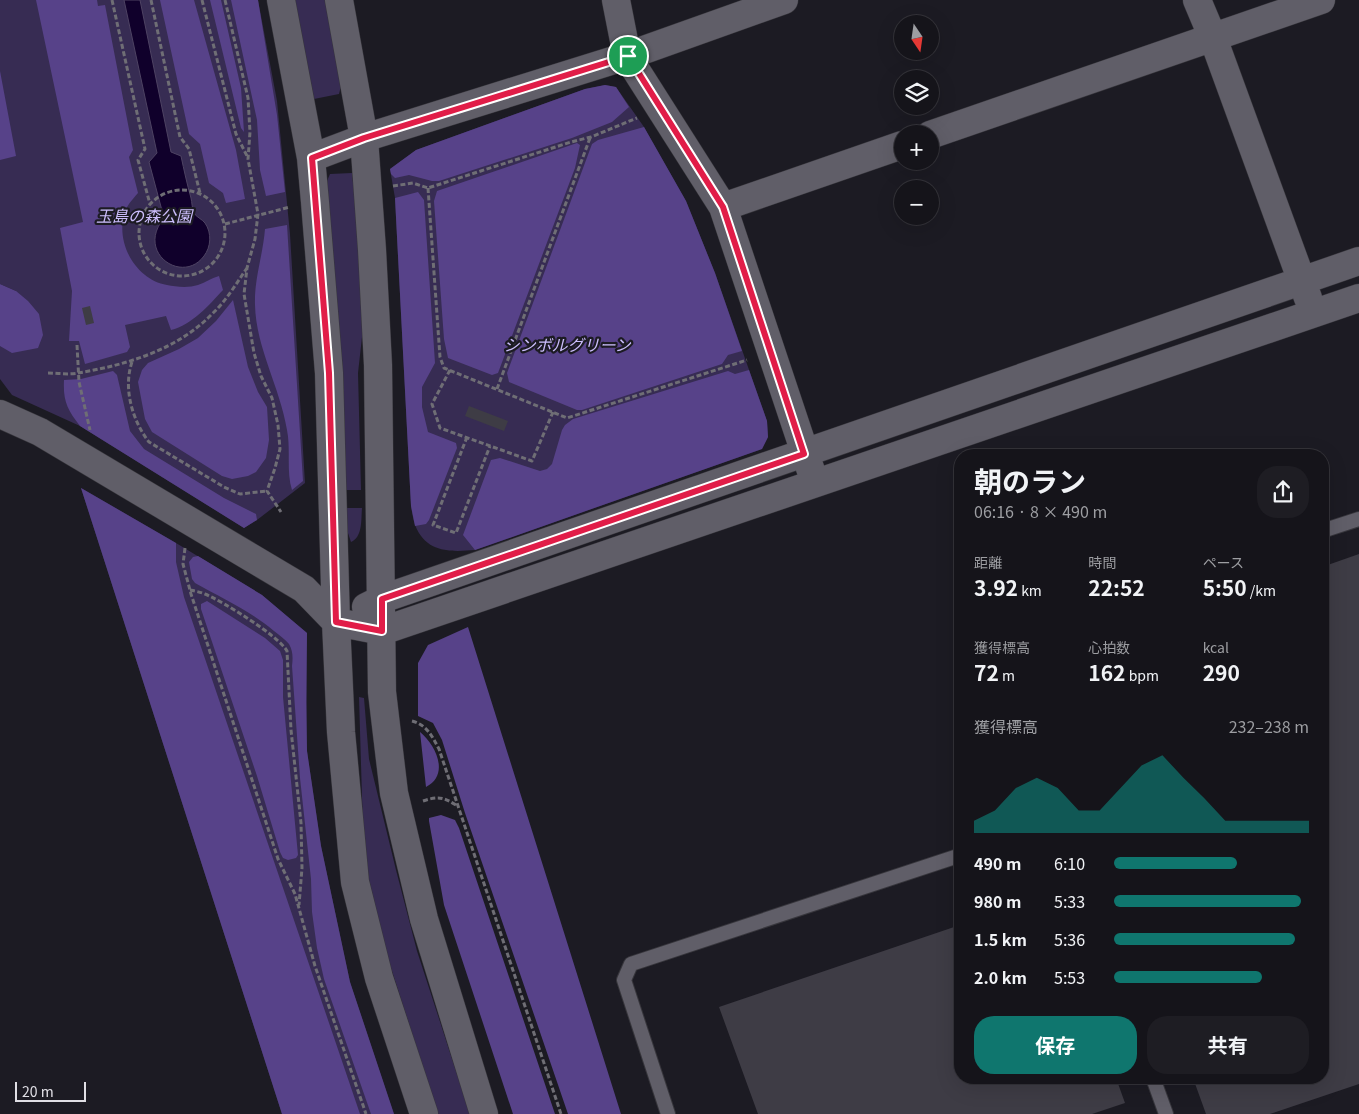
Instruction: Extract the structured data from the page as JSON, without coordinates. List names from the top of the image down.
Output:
{
  "parks": ["玉島の森公園", "シンボルグリーン"],
  "scale_bar": "20 m",
  "north": "bottom",
  "page": {
    "map_buttons": ["+", "−"],
    "heading": ["朝のラン", "06:16 · 8 × 490 m"],
    "stats": [
      ["距離", "3.92 km"],
      ["時間", "22:52"],
      ["ペース", "5:50 /km"],
      ["獲得標高", "72 m"],
      ["心拍数", "162 bpm"],
      ["kcal", "290"]
    ],
    "chart": ["獲得標高", "232–238 m"],
    "list": [
      {
        "name": "490 m",
        "note": "6:10"
      },
      {
        "name": "980 m",
        "note": "5:33"
      },
      {
        "name": "1.5 km",
        "note": "5:36"
      },
      {
        "name": "2.0 km",
        "note": "5:53"
      }
    ],
    "buttons": ["保存", "共有"],
    "scale": "20 m"
  }
}
